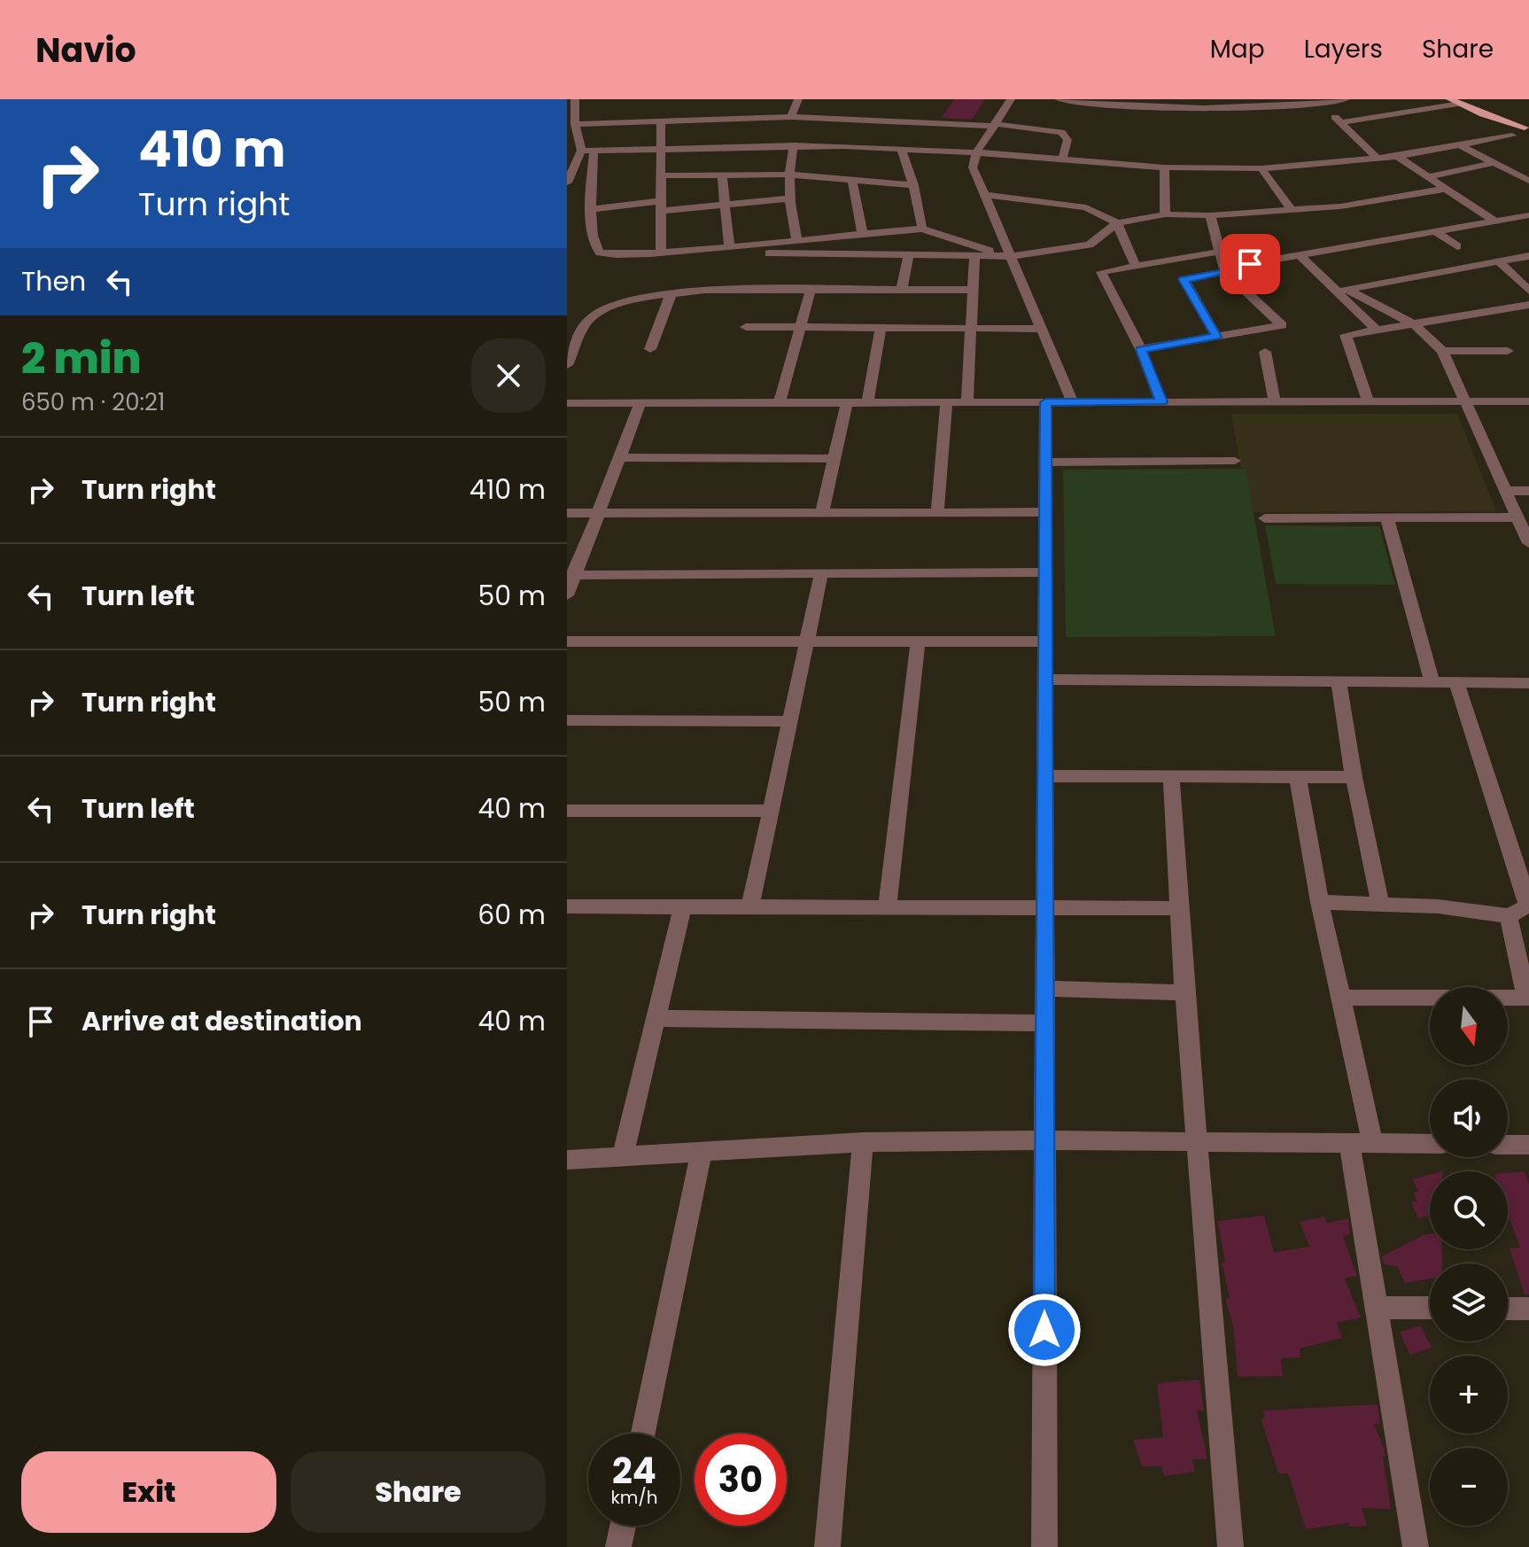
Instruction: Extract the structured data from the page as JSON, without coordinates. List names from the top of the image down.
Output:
{
  "north": "bottom",
  "page": {
    "header": "Navio",
    "nav": ["Map", "Layers", "Share"],
    "turn": ["410 m", "Turn right"],
    "then": "Then",
    "heading": ["2 min", "650 m · 20:21"],
    "list": [
      {
        "name": "Turn right",
        "value": "410 m"
      },
      {
        "name": "Turn left",
        "value": "50 m"
      },
      {
        "name": "Turn right",
        "value": "50 m"
      },
      {
        "name": "Turn left",
        "value": "40 m"
      },
      {
        "name": "Turn right",
        "value": "60 m"
      },
      {
        "name": "Arrive at destination",
        "value": "40 m"
      }
    ],
    "map_buttons": ["+", "−"],
    "speed": "24 km/h",
    "limit": "30",
    "buttons": ["Exit", "Share"]
  }
}
